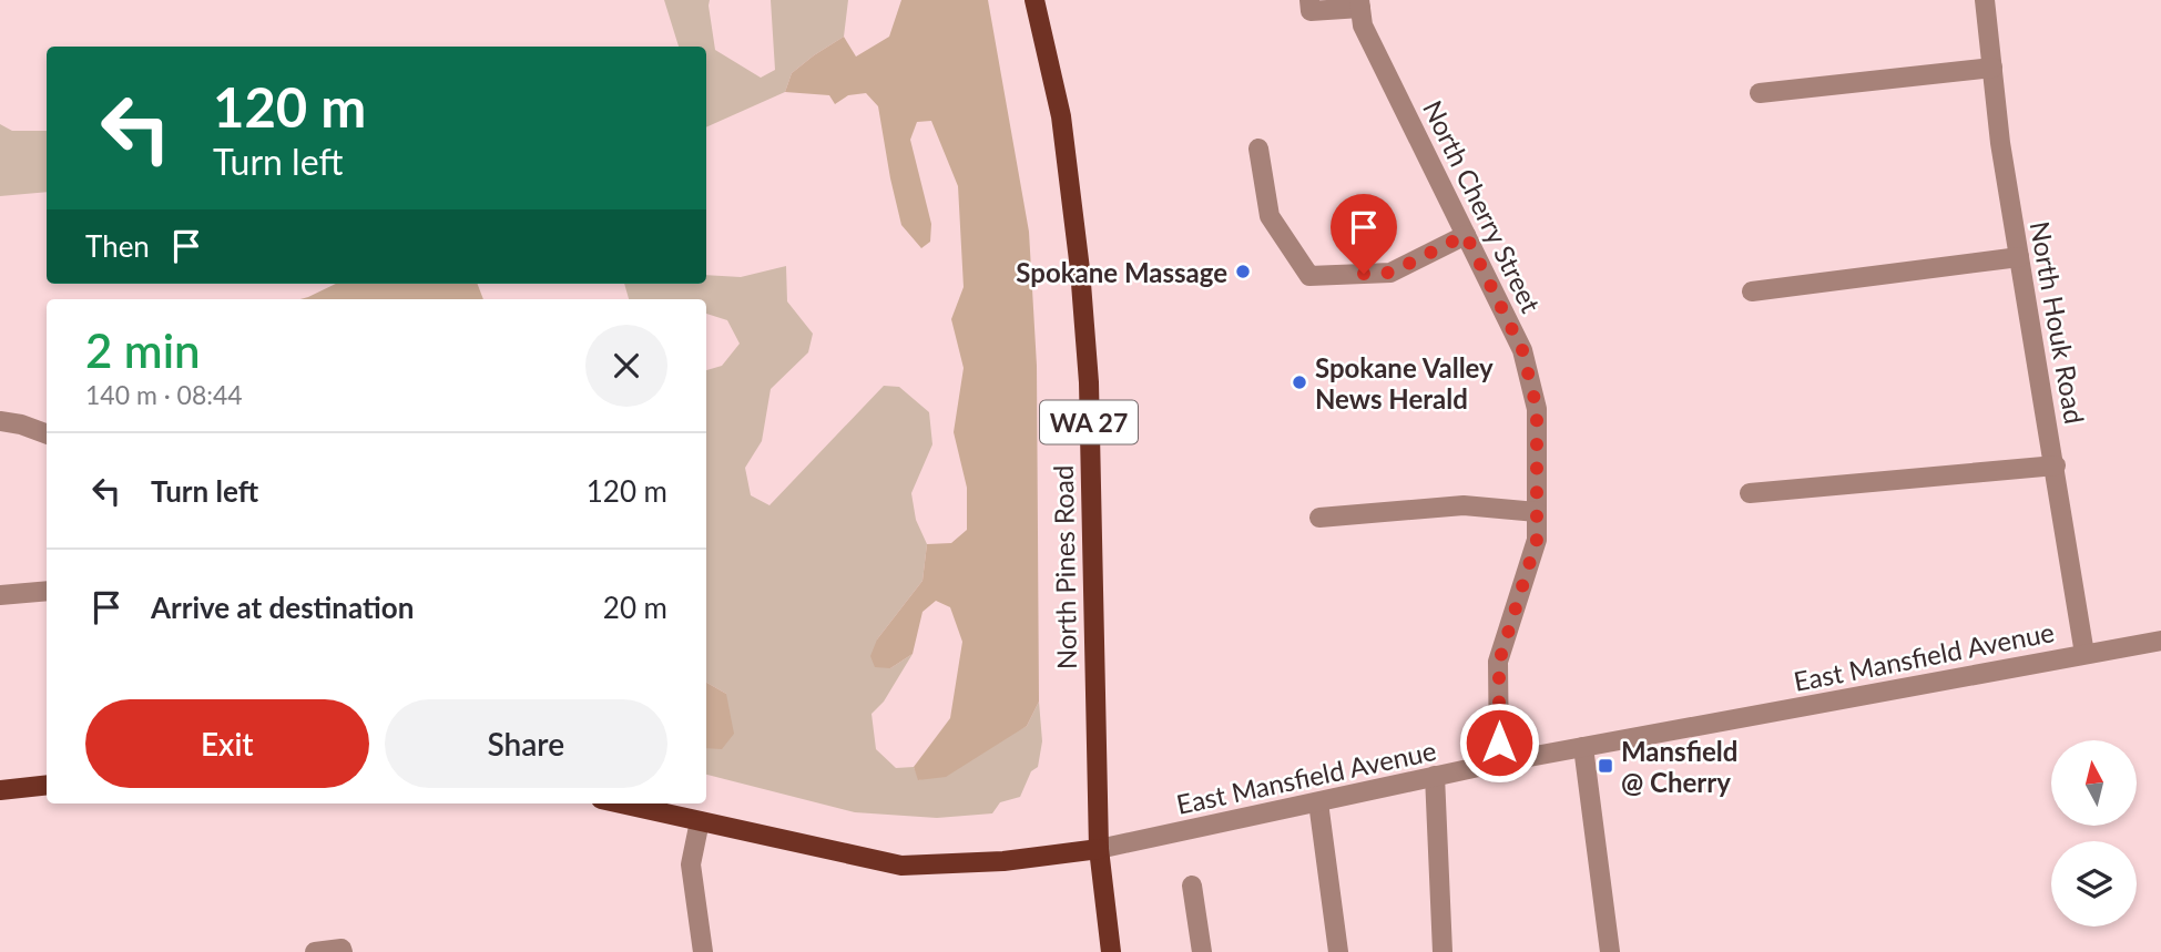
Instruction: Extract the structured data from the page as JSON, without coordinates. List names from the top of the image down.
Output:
{
  "streets": {
    "main road": ["WA 27", "North Pines Road", "East Mansfield Avenue"],
    "street": ["North Cherry Street", "North Houk Road"]
  },
  "crossings": [
    ["North Cherry Street", "East Mansfield Avenue"],
    ["North Houk Road", "East Mansfield Avenue"],
    ["North Pines Road", "East Mansfield Avenue"]
  ],
  "places": {
    "other": ["Spokane Massage", "Spokane Valley News Herald"],
    "transit": ["Mansfield @ Cherry"]
  },
  "north": "top",
  "page": {
    "turn": ["120 m", "Turn left"],
    "then": "Then",
    "heading": ["2 min", "140 m · 08:44"],
    "list": [
      {
        "name": "Turn left",
        "value": "120 m"
      },
      {
        "name": "Arrive at destination",
        "value": "20 m"
      }
    ],
    "buttons": ["Exit", "Share"]
  }
}
